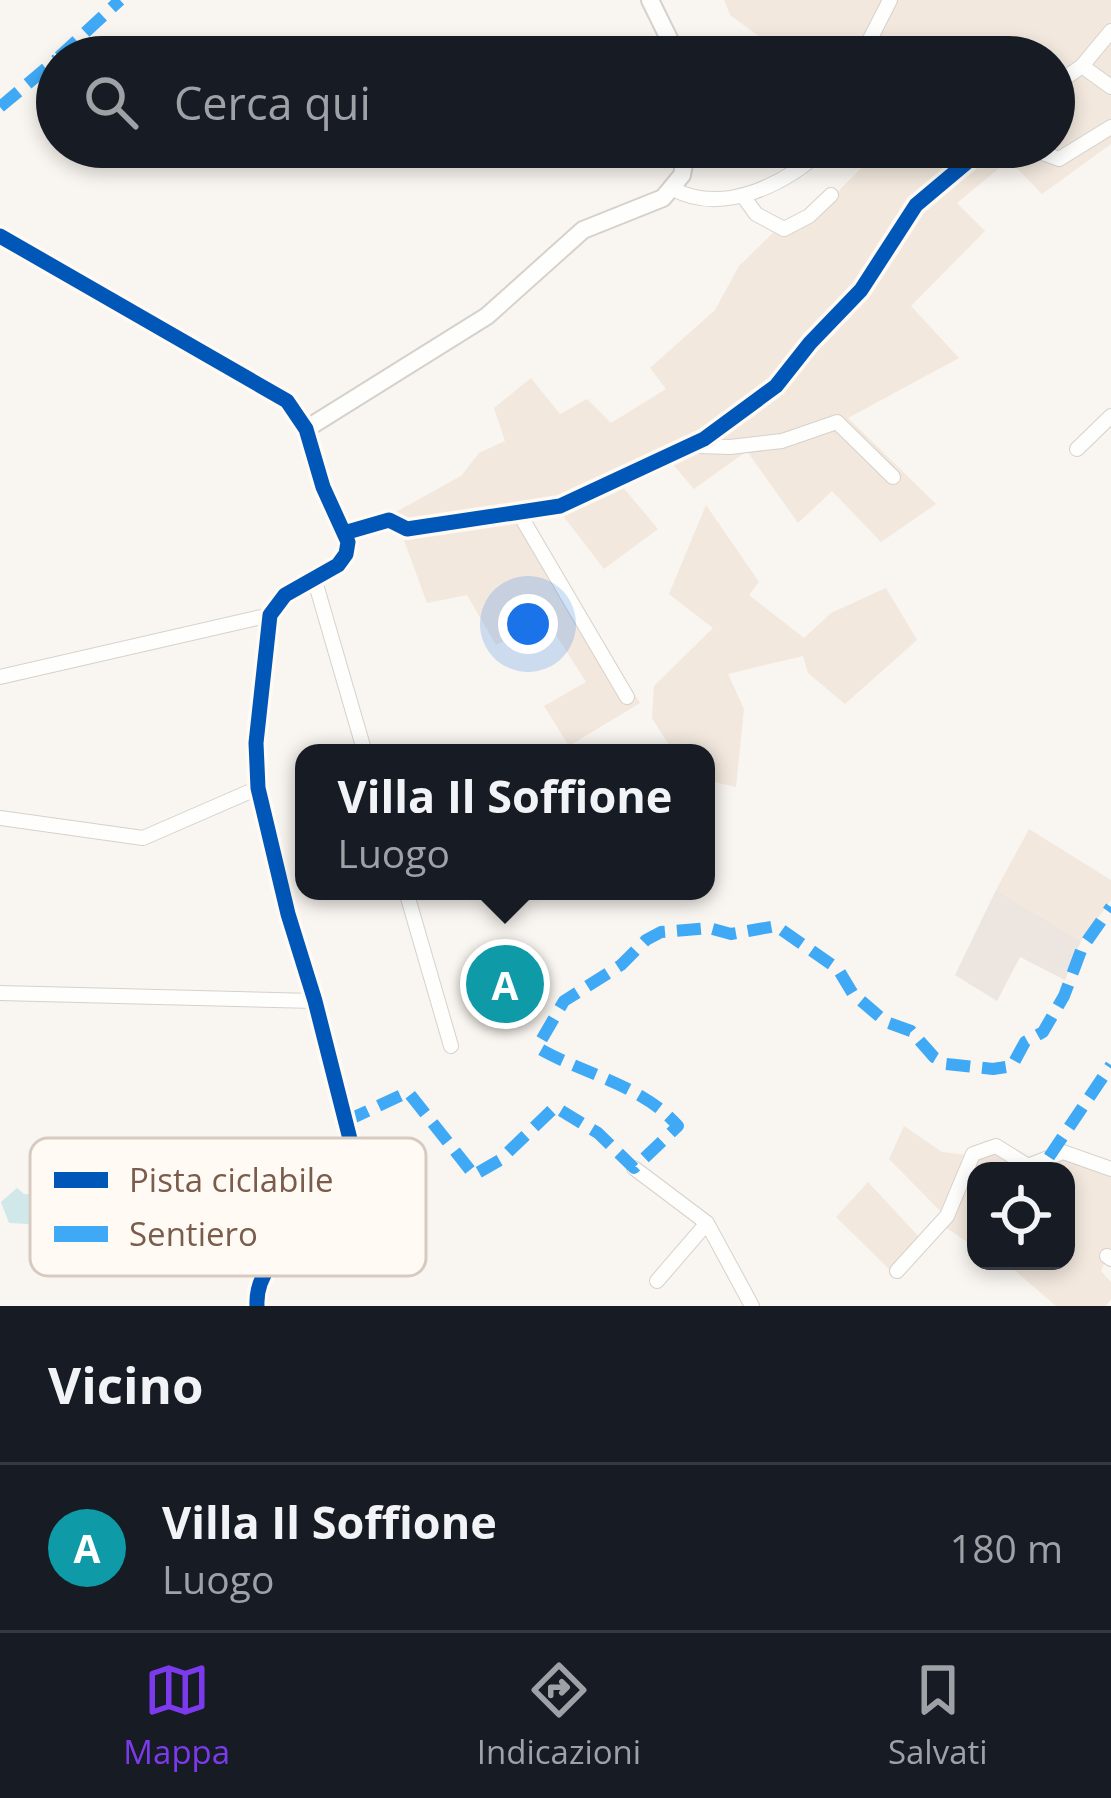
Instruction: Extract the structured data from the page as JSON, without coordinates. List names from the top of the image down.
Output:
{
  "legend": ["Pista ciclabile", "Sentiero"],
  "page": {
    "search": "Cerca qui",
    "popup": ["Villa Il Soffione", "Luogo"],
    "pins": "A",
    "heading": "Vicino",
    "list": [
      {
        "mark": "A",
        "name": "Villa Il Soffione",
        "note": "Luogo",
        "value": "180 m"
      }
    ],
    "nav": ["Mappa", "Indicazioni", "Salvati"]
  }
}
